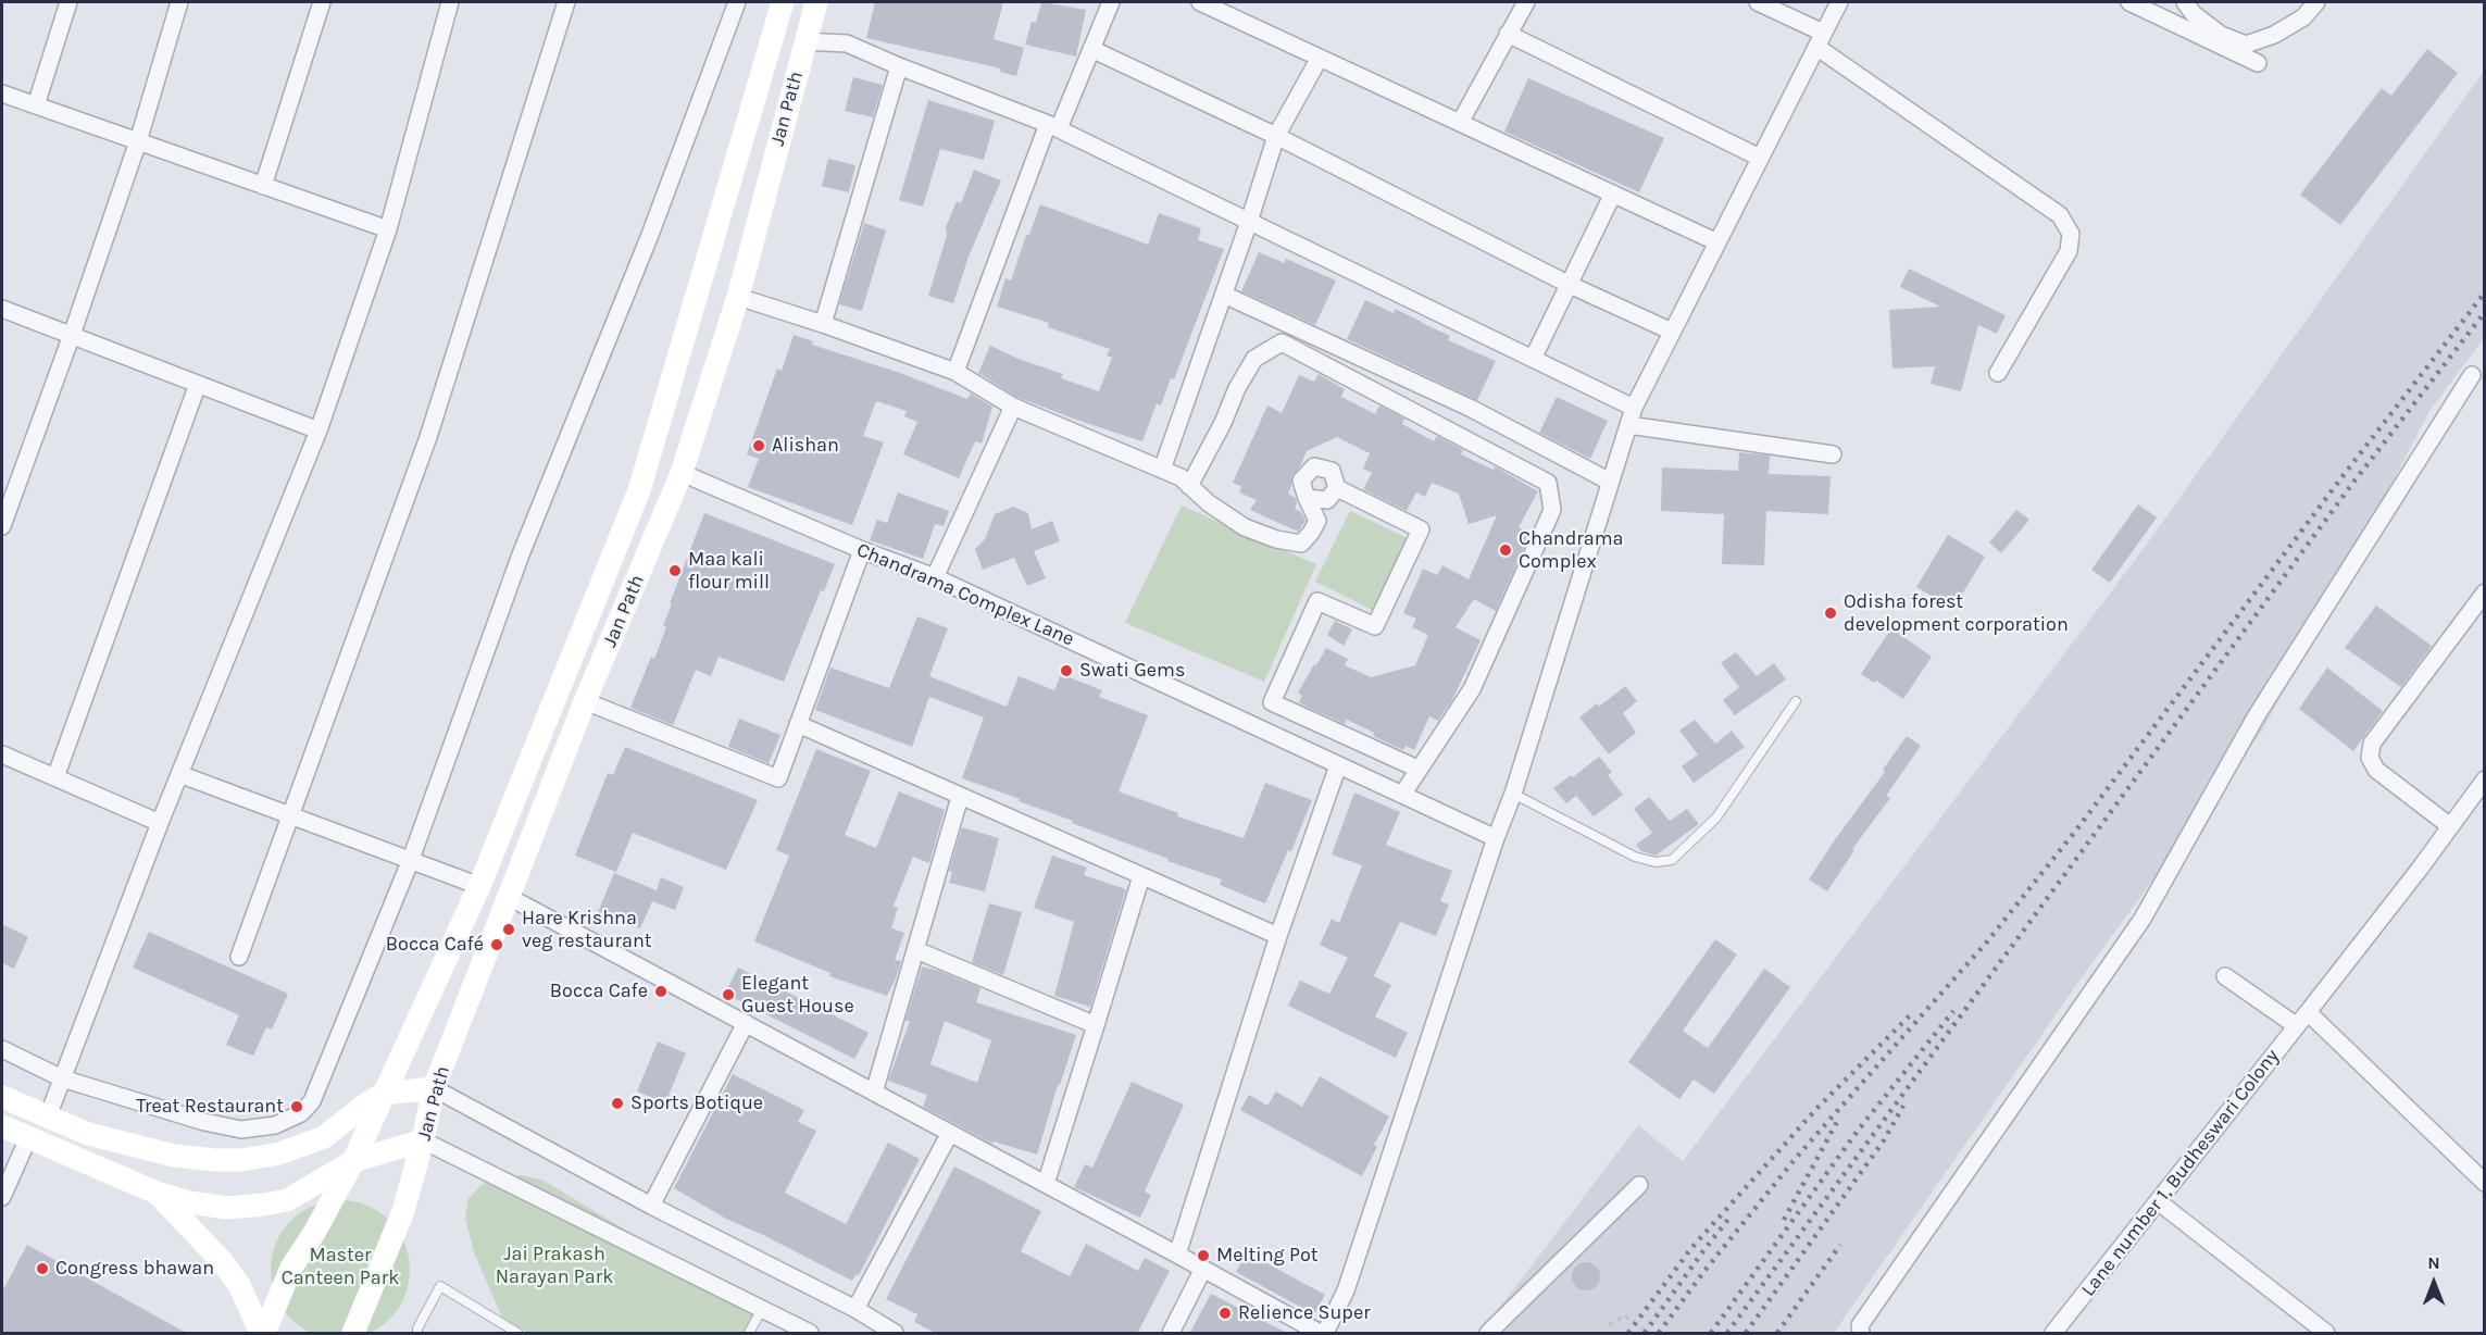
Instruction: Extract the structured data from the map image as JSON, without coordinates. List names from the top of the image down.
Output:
{
  "streets": {
    "main road": ["Jan Path"],
    "street": ["Chandrama Complex Lane", "Lane number 1, Budheswari Colony"]
  },
  "crossings": [
    ["Jan Path", "Chandrama Complex Lane"]
  ],
  "parks": ["Jai Prakash Narayan Park", "Master Canteen Park"],
  "places": [
    "Alishan",
    "Chandrama Complex",
    "Maa kali flour mill",
    "Odisha forest development corporation",
    "Swati Gems",
    "Hare Krishna veg restaurant",
    "Bocca Café",
    "Bocca Cafe",
    "Elegant Guest House",
    "Sports Botique",
    "Treat Restaurant",
    "Melting Pot",
    "Congress bhawan",
    "Relience Super"
  ],
  "north": "top"
}
